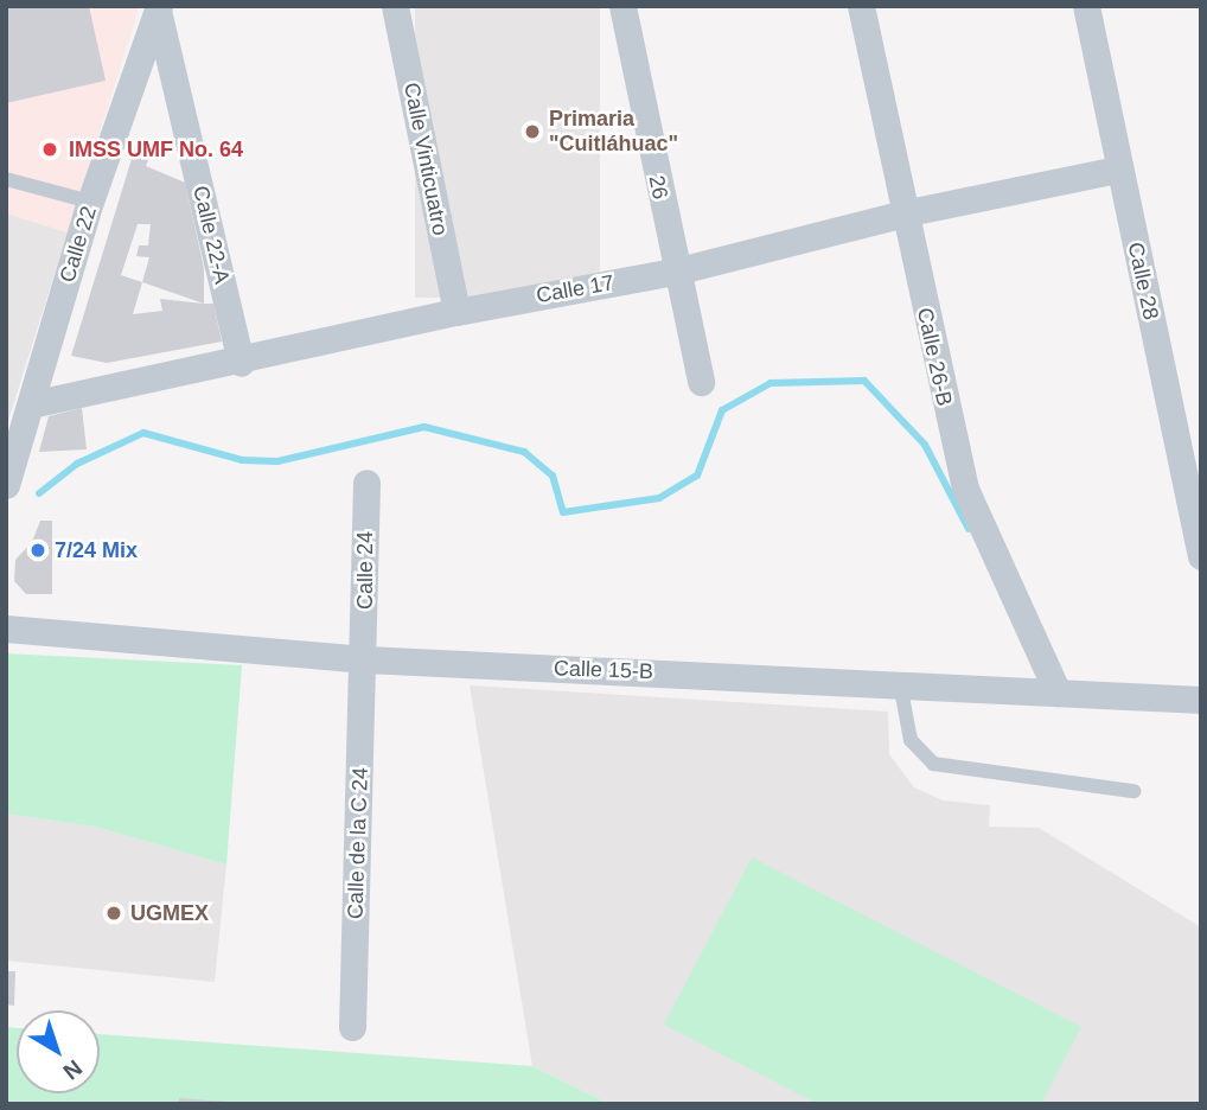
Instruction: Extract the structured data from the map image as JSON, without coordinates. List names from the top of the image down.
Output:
{
  "streets": {
    "street": [
      "Calle Vinticuatro",
      "26",
      "Calle 22-A",
      "Calle 22",
      "Calle 28",
      "Calle 17",
      "Calle 26-B",
      "Calle 24",
      "Calle 15-B",
      "Calle de la C 24"
    ]
  },
  "crossings": [
    ["Calle Vinticuatro", "Calle 17"],
    ["26", "Calle 17"],
    ["Calle 22-A", "Calle 22"],
    ["Calle 22-A", "Calle 17"],
    ["Calle 22", "Calle 17"],
    ["Calle 28", "Calle 17"],
    ["Calle 17", "Calle 26-B"],
    ["Calle 26-B", "Calle 15-B"],
    ["Calle 24", "Calle 15-B"],
    ["Calle 24", "Calle de la C 24"],
    ["Calle 15-B", "Calle de la C 24"]
  ],
  "places": [
    "Primaria \"Cuitláhuac\"",
    "IMSS UMF No. 64",
    "7/24 Mix",
    "UGMEX"
  ],
  "north": "bottom right"
}
